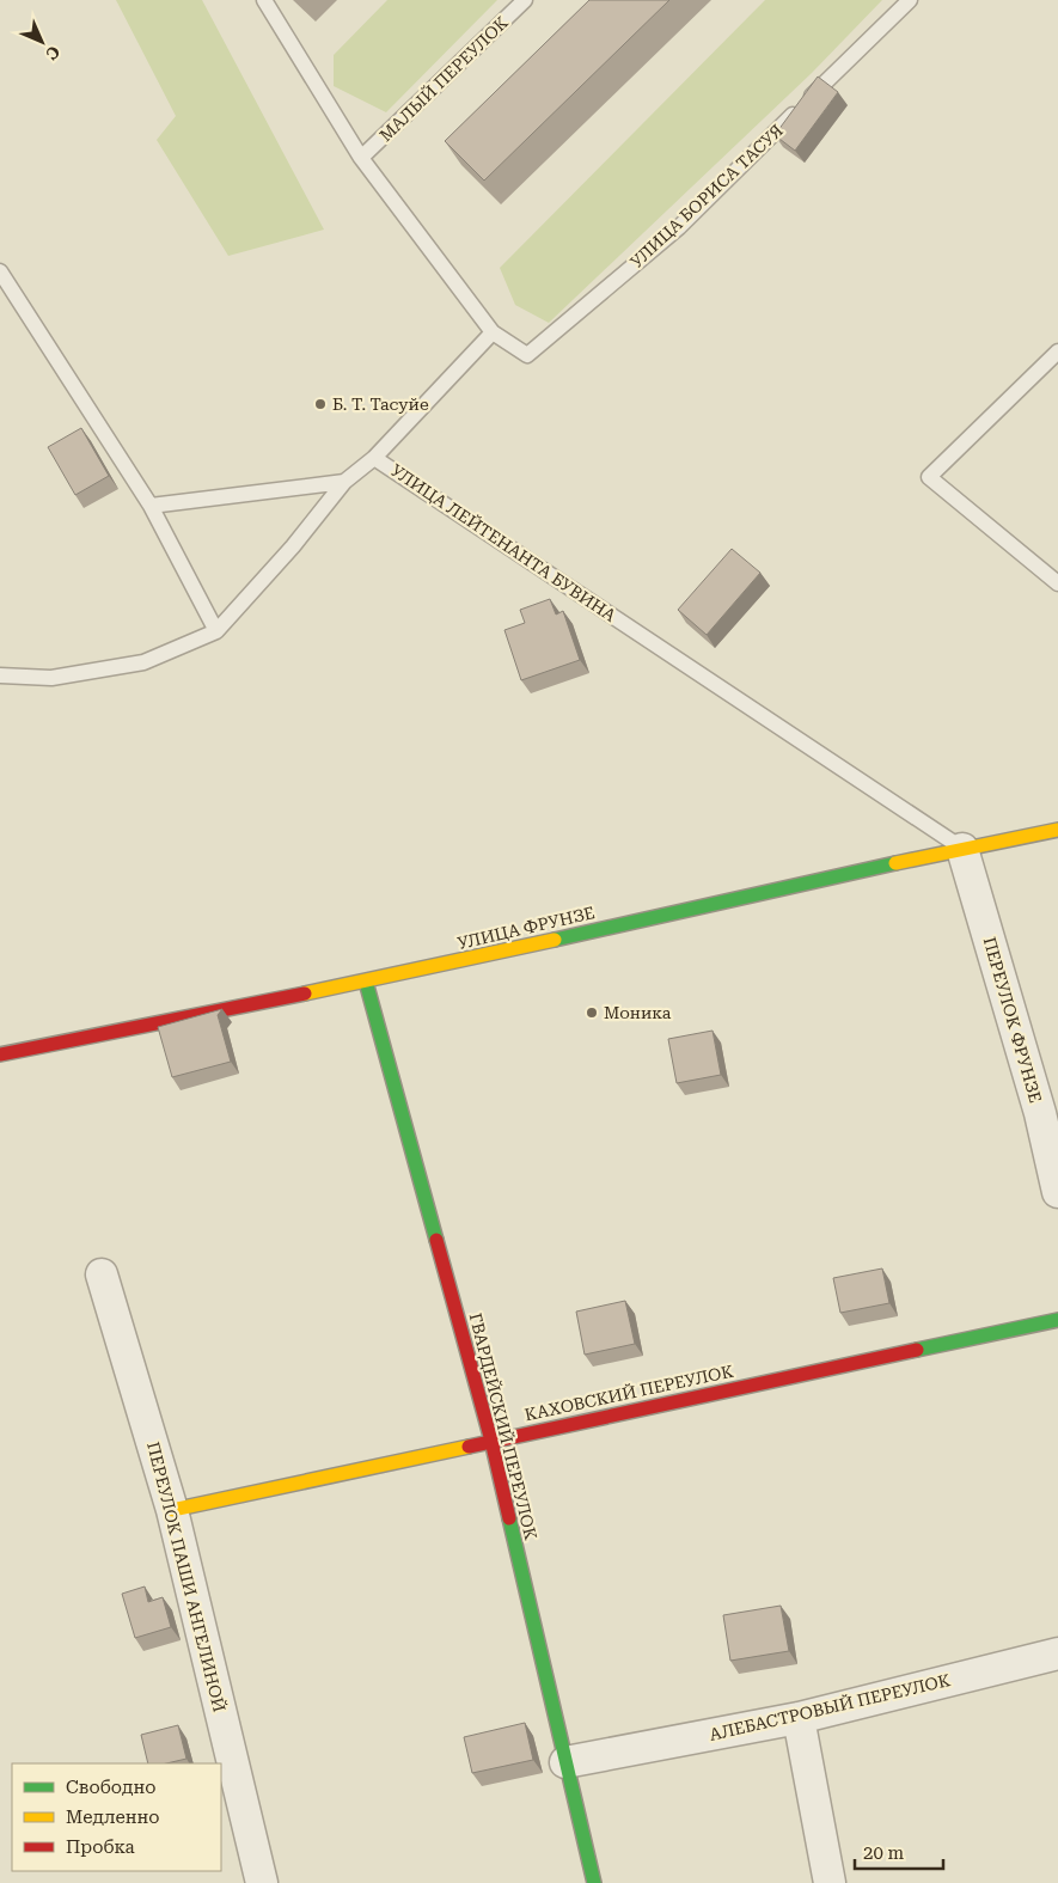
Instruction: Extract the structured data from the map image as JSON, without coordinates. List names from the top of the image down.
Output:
{
  "streets": {
    "street": [
      "УЛИЦА ФРУНЗЕ",
      "ПЕРЕУЛОК ФРУНЗЕ",
      "КАХОВСКИЙ ПЕРЕУЛОК",
      "ГВАРДЕЙСКИЙ ПЕРЕУЛОК",
      "ПЕРЕУЛОК ПАШИ АНГЕЛИНОЙ",
      "АЛЕБАСТРОВЫЙ ПЕРЕУЛОК"
    ],
    "lane": ["МАЛЫЙ ПЕРЕУЛОК", "УЛИЦА БОРИСА ТАСУЯ", "УЛИЦА ЛЕЙТЕНАНТА БУВИНА"]
  },
  "crossings": [
    ["УЛИЦА БОРИСА ТАСУЯ", "УЛИЦА ЛЕЙТЕНАНТА БУВИНА"],
    ["УЛИЦА ЛЕЙТЕНАНТА БУВИНА", "УЛИЦА ФРУНЗЕ"],
    ["УЛИЦА ЛЕЙТЕНАНТА БУВИНА", "ПЕРЕУЛОК ФРУНЗЕ"],
    ["УЛИЦА ФРУНЗЕ", "ПЕРЕУЛОК ФРУНЗЕ"],
    ["УЛИЦА ФРУНЗЕ", "ГВАРДЕЙСКИЙ ПЕРЕУЛОК"],
    ["КАХОВСКИЙ ПЕРЕУЛОК", "ГВАРДЕЙСКИЙ ПЕРЕУЛОК"],
    ["КАХОВСКИЙ ПЕРЕУЛОК", "ПЕРЕУЛОК ПАШИ АНГЕЛИНОЙ"],
    ["ГВАРДЕЙСКИЙ ПЕРЕУЛОК", "АЛЕБАСТРОВЫЙ ПЕРЕУЛОК"]
  ],
  "places": ["Б. Т. Тасуйе", "Моника"],
  "legend": ["Свободно", "Медленно", "Пробка"],
  "scale_bar": "20 m",
  "north": "bottom right"
}
